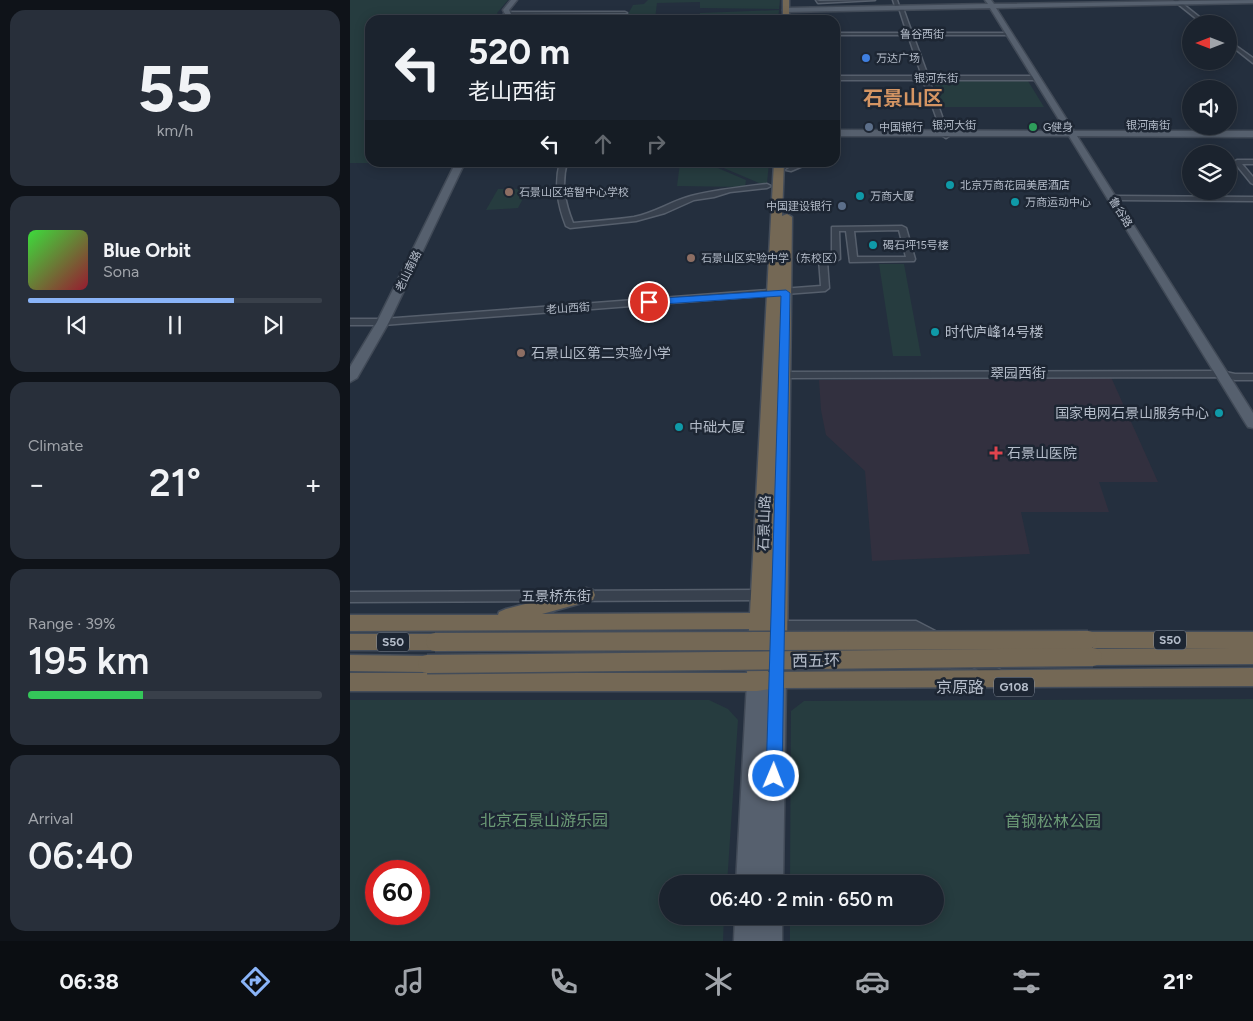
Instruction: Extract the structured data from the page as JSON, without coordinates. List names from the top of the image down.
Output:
{
  "streets": {
    "highway": [
      "石景山路",
      "S50",
      "西五环",
      "京原路",
      "G108"
    ],
    "main road": [
      "银河大街",
      "银河南街",
      "鲁谷路",
      "老山南路"
    ],
    "street": [
      "鲁谷西街",
      "银河东街",
      "老山西街",
      "翠园西街",
      "五景桥东街"
    ]
  },
  "crossings": [
    ["鲁谷西街", "鲁谷路"],
    ["银河东街", "鲁谷路"],
    ["银河大街", "银河南街"],
    ["银河大街", "鲁谷路"],
    ["银河南街", "鲁谷路"],
    ["鲁谷路", "翠园西街"],
    ["老山南路", "老山西街"],
    ["老山西街", "石景山路"],
    ["翠园西街", "石景山路"],
    ["石景山路", "五景桥东街"],
    ["石景山路", "京原路"]
  ],
  "districts": ["石景山区"],
  "parks": ["北京石景山游乐园", "首钢松林公园"],
  "places": {
    "other": [
      "万达广场",
      "中国银行",
      "G健身",
      "北京万商花园美居酒店",
      "石景山区培智中心学校",
      "万商大厦",
      "万商运动中心",
      "中国建设银行",
      "碣石坪15号楼",
      "石景山区实验中学（东校区）",
      "时代庐峰14号楼",
      "石景山区第二实验小学",
      "国家电网石景山服务中心",
      "中础大厦"
    ],
    "health": ["石景山医院"]
  },
  "north": "left",
  "page": {
    "tile": [
      ["55", "km/h"],
      "Climate",
      ["Range · 39%", "195 km"],
      ["Arrival", "06:40"]
    ],
    "turn": ["520 m", "老山西街"],
    "song": ["Blue Orbit", "Sona"],
    "heat": ["−", "21°", "+"],
    "limit": "60",
    "trip": "06:40 · 2 min · 650 m",
    "tabs": ["06:38", "21°"]
  }
}
